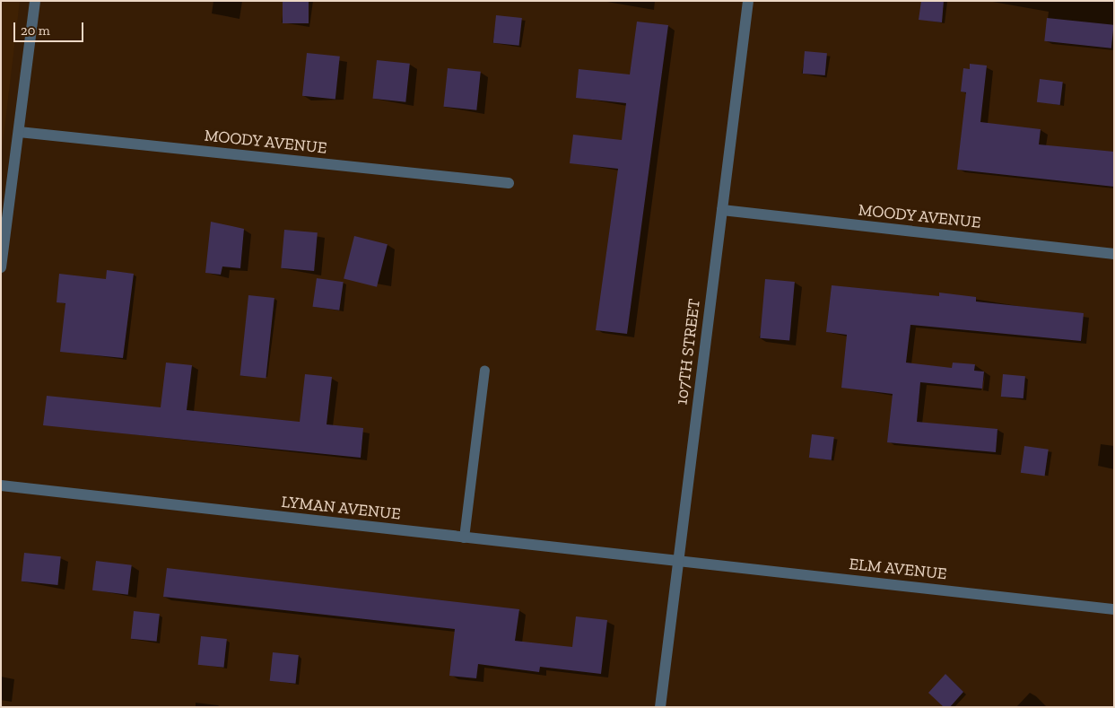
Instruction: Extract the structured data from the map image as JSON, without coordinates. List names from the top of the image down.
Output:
{
  "streets": {
    "street": [
      "MOODY AVENUE",
      "107TH STREET",
      "LYMAN AVENUE",
      "ELM AVENUE"
    ]
  },
  "crossings": [
    ["MOODY AVENUE", "107TH STREET"],
    ["107TH STREET", "LYMAN AVENUE"],
    ["107TH STREET", "ELM AVENUE"],
    ["LYMAN AVENUE", "ELM AVENUE"]
  ],
  "scale_bar": "20 m"
}
